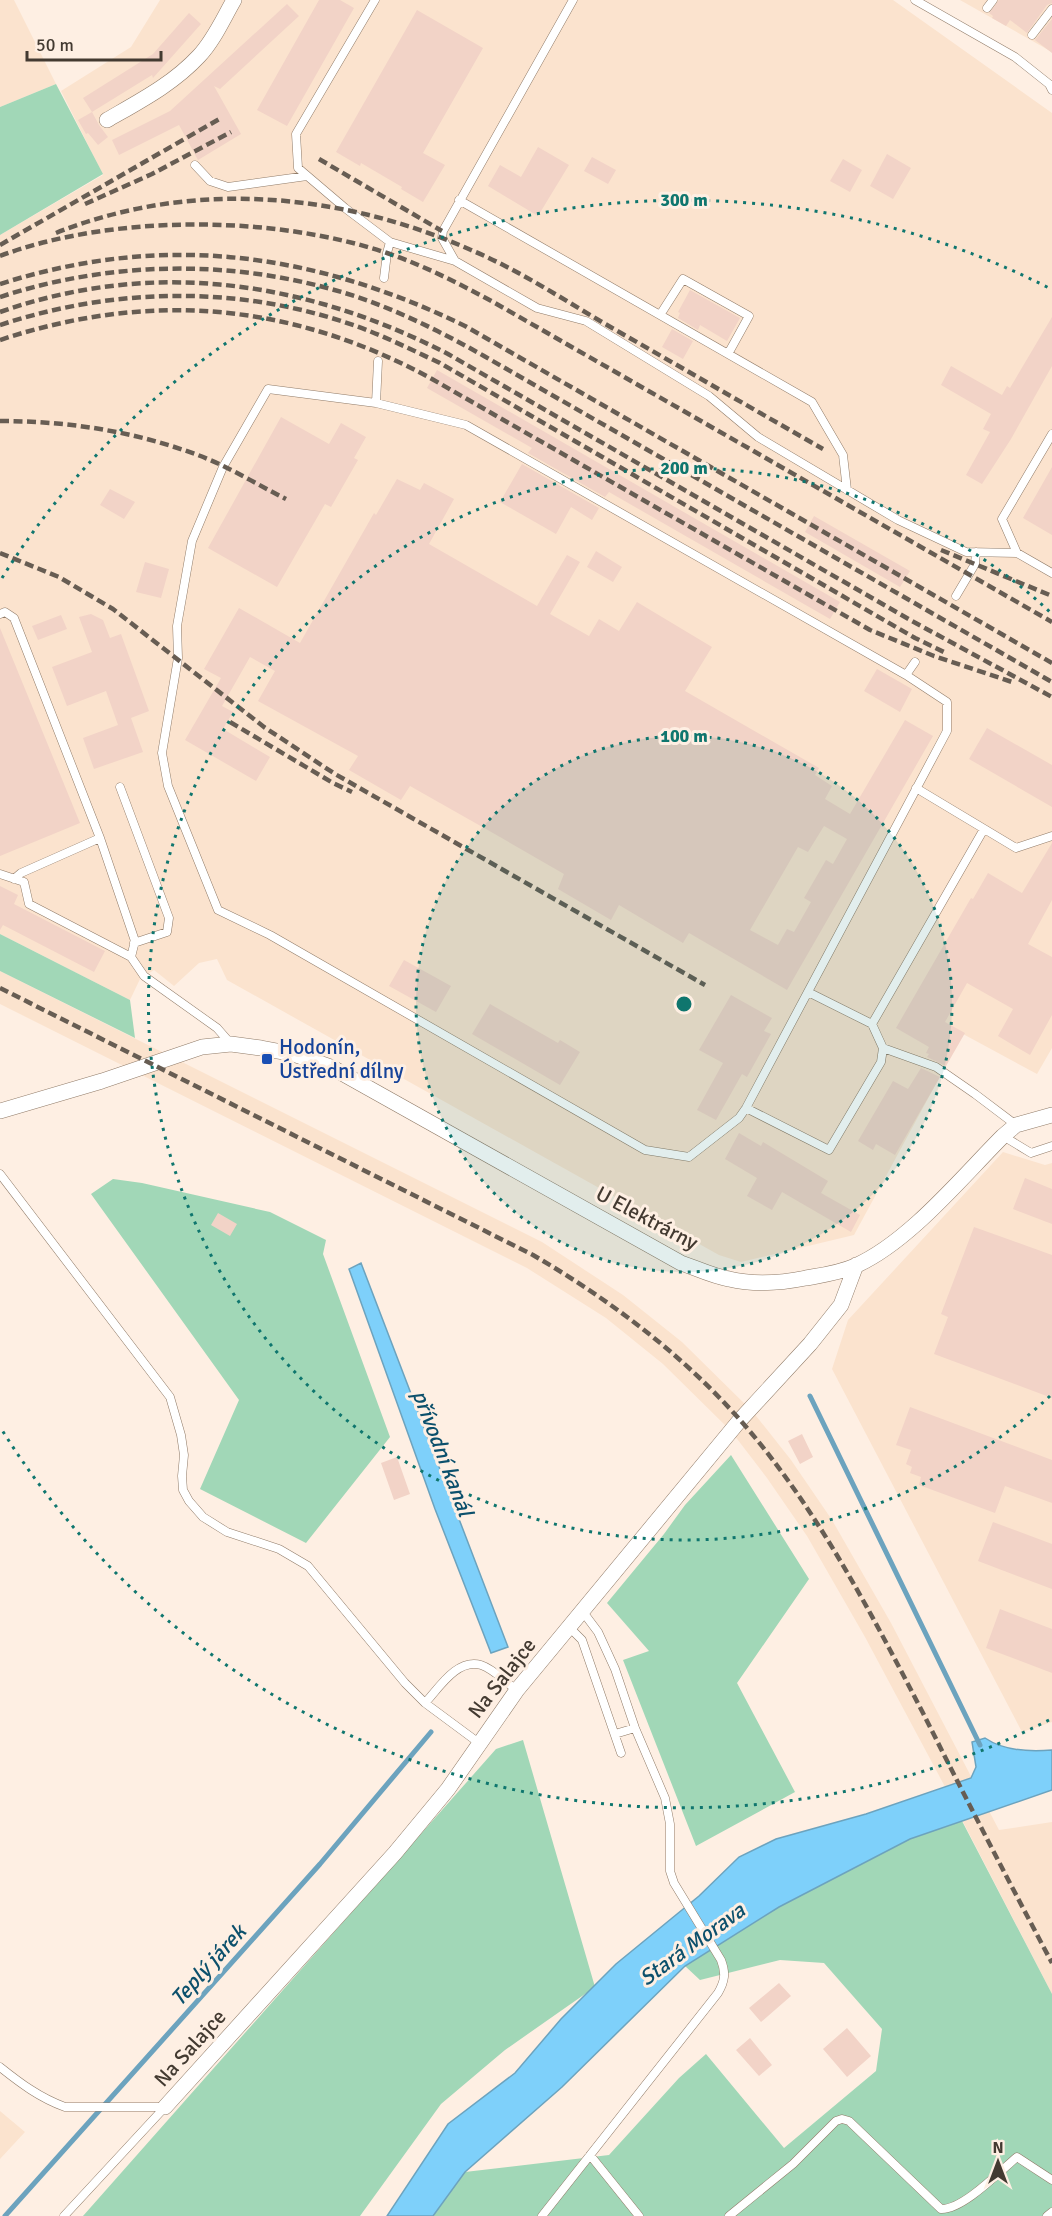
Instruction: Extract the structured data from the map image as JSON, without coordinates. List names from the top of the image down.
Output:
{
  "streets": {
    "street": ["U Elektrárny", "Na Salajce"]
  },
  "crossings": [
    ["U Elektrárny", "Na Salajce"]
  ],
  "water": ["přívodní kanál", "Stará Morava", "Teplý járek"],
  "places": {
    "transit": ["Hodonín, Ústřední dílny"]
  },
  "scale_bar": "50 m",
  "north": "top",
  "rings": ["300 m", "200 m", "100 m"]
}
